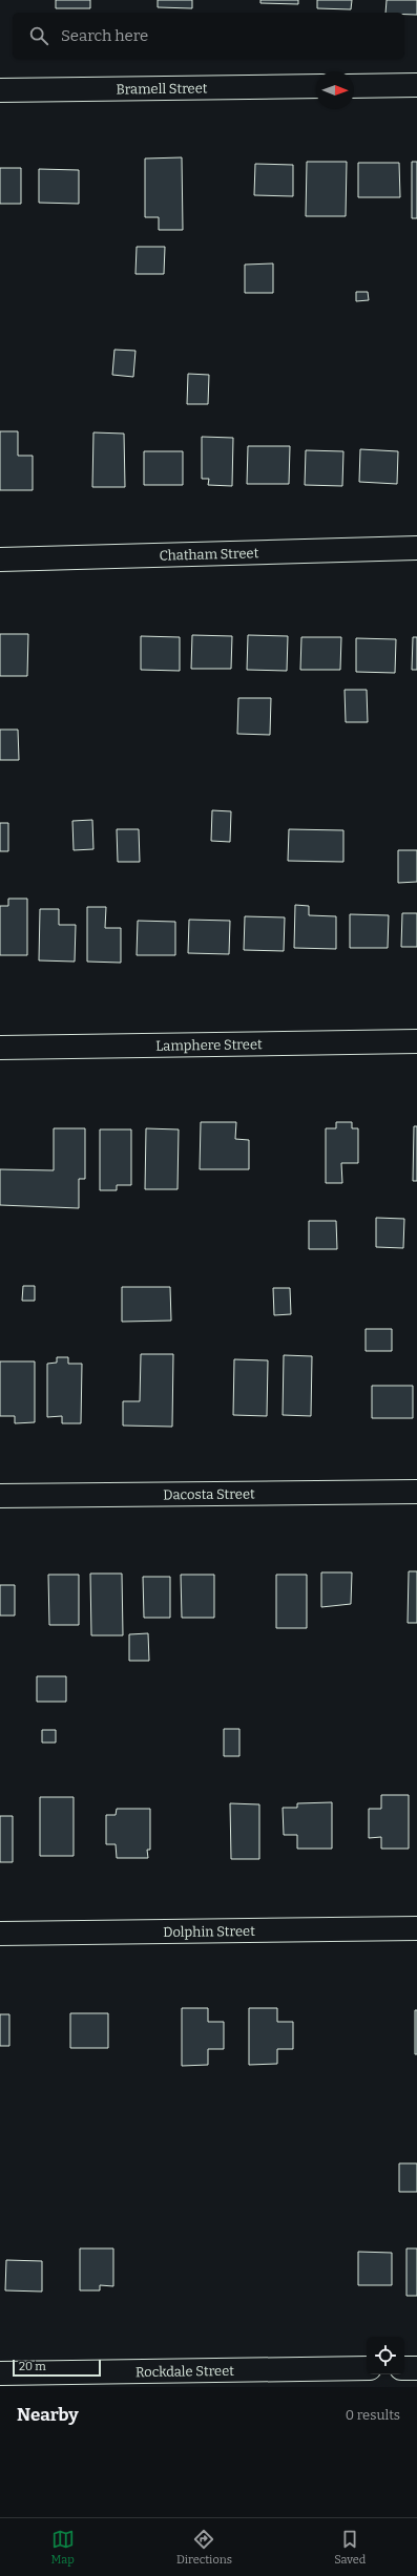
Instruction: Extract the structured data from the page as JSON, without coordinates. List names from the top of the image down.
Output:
{
  "streets": {
    "street": [
      "Bramell Street",
      "Chatham Street",
      "Lamphere Street",
      "Dacosta Street",
      "Dolphin Street",
      "Rockdale Street"
    ]
  },
  "scale_bar": "20 m",
  "north": "right",
  "page": {
    "search": "Search here",
    "scale": "20 m",
    "heading": ["Nearby", "0 results"],
    "nav": ["Map", "Directions", "Saved"]
  }
}
